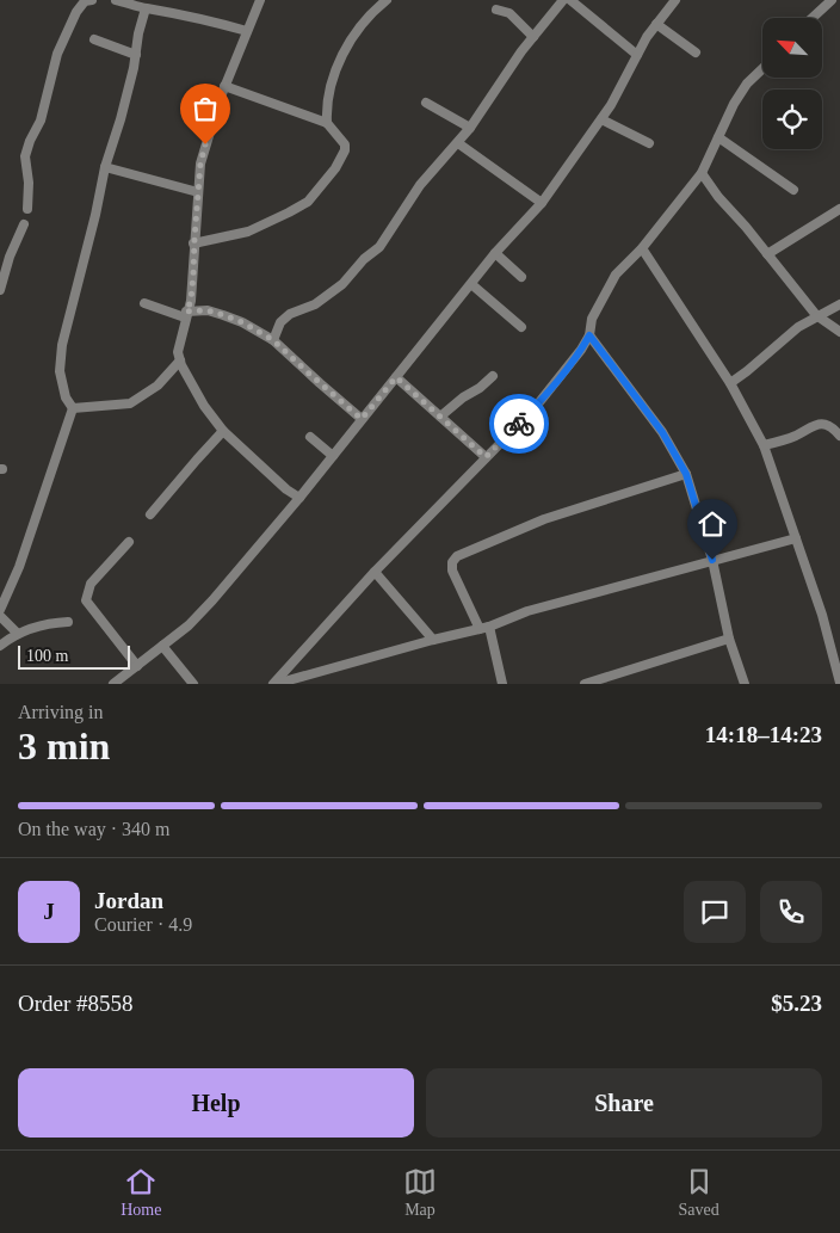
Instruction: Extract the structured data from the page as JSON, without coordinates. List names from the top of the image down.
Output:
{
  "scale_bar": "100 m",
  "north": "top left",
  "page": {
    "scale": "100 m",
    "heading": ["3 min", "Arriving in", "14:18–14:23"],
    "panel": [
      "Jordan",
      "Courier · 4.9",
      "Order #8558",
      "$5.23"
    ],
    "bar": "On the way · 340 m",
    "round": "J",
    "buttons": ["Help", "Share"],
    "tabs": ["Home", "Map", "Saved"]
  }
}
